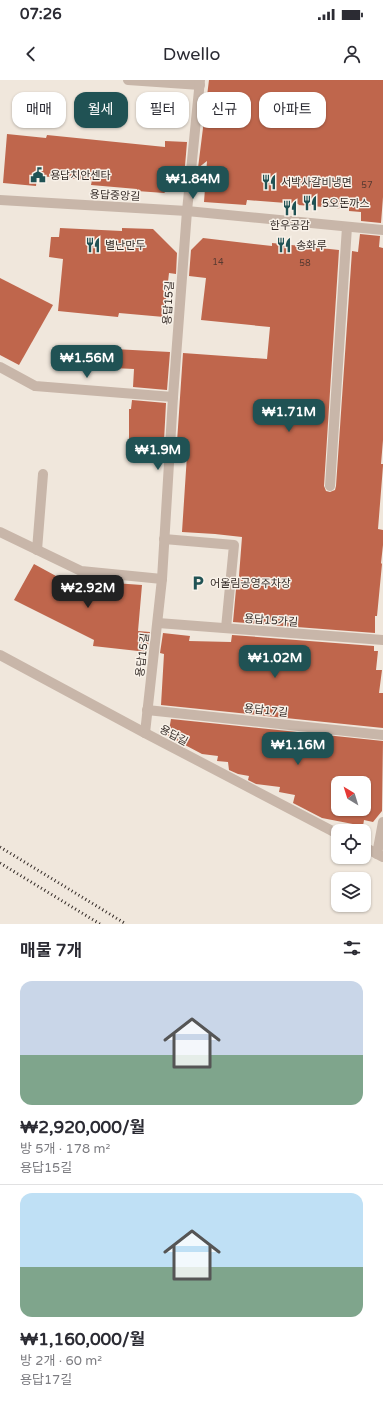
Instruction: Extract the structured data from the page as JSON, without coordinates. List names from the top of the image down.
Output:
{
  "streets": {
    "street": [
      "용답중앙길",
      "용답15길",
      "용답15가길",
      "용답17길",
      "용답길"
    ]
  },
  "crossings": [
    ["용답중앙길", "용답15길"],
    ["용답15길", "용답15가길"],
    ["용답15길", "용답17길"],
    ["용답15길", "용답길"]
  ],
  "places": {
    "public building": ["용답치안센타"],
    "restaurant": [
      "서박사갈비냉면",
      "5오돈까스",
      "한우공감",
      "별난만두",
      "송화루"
    ],
    "parking": ["어울림공영주차장"]
  },
  "house_numbers": ["57", "14", "58"],
  "north": "top left",
  "page": {
    "status": "07:26",
    "header": "Dwello",
    "chip": [
      "매매",
      "월세",
      "필터",
      "신규",
      "아파트"
    ],
    "price": [
      "₩1.84M",
      "₩1.56M",
      "₩1.71M",
      "₩1.9M",
      "₩2.92M",
      "₩1.02M",
      "₩1.16M"
    ],
    "heading": "매물 7개",
    "list": [
      {
        "name": "₩2,920,000/월",
        "note": "방 5개 · 178 m² · 용답15길"
      },
      {
        "name": "₩1,160,000/월",
        "note": "방 2개 · 60 m² · 용답17길"
      }
    ]
  }
}
